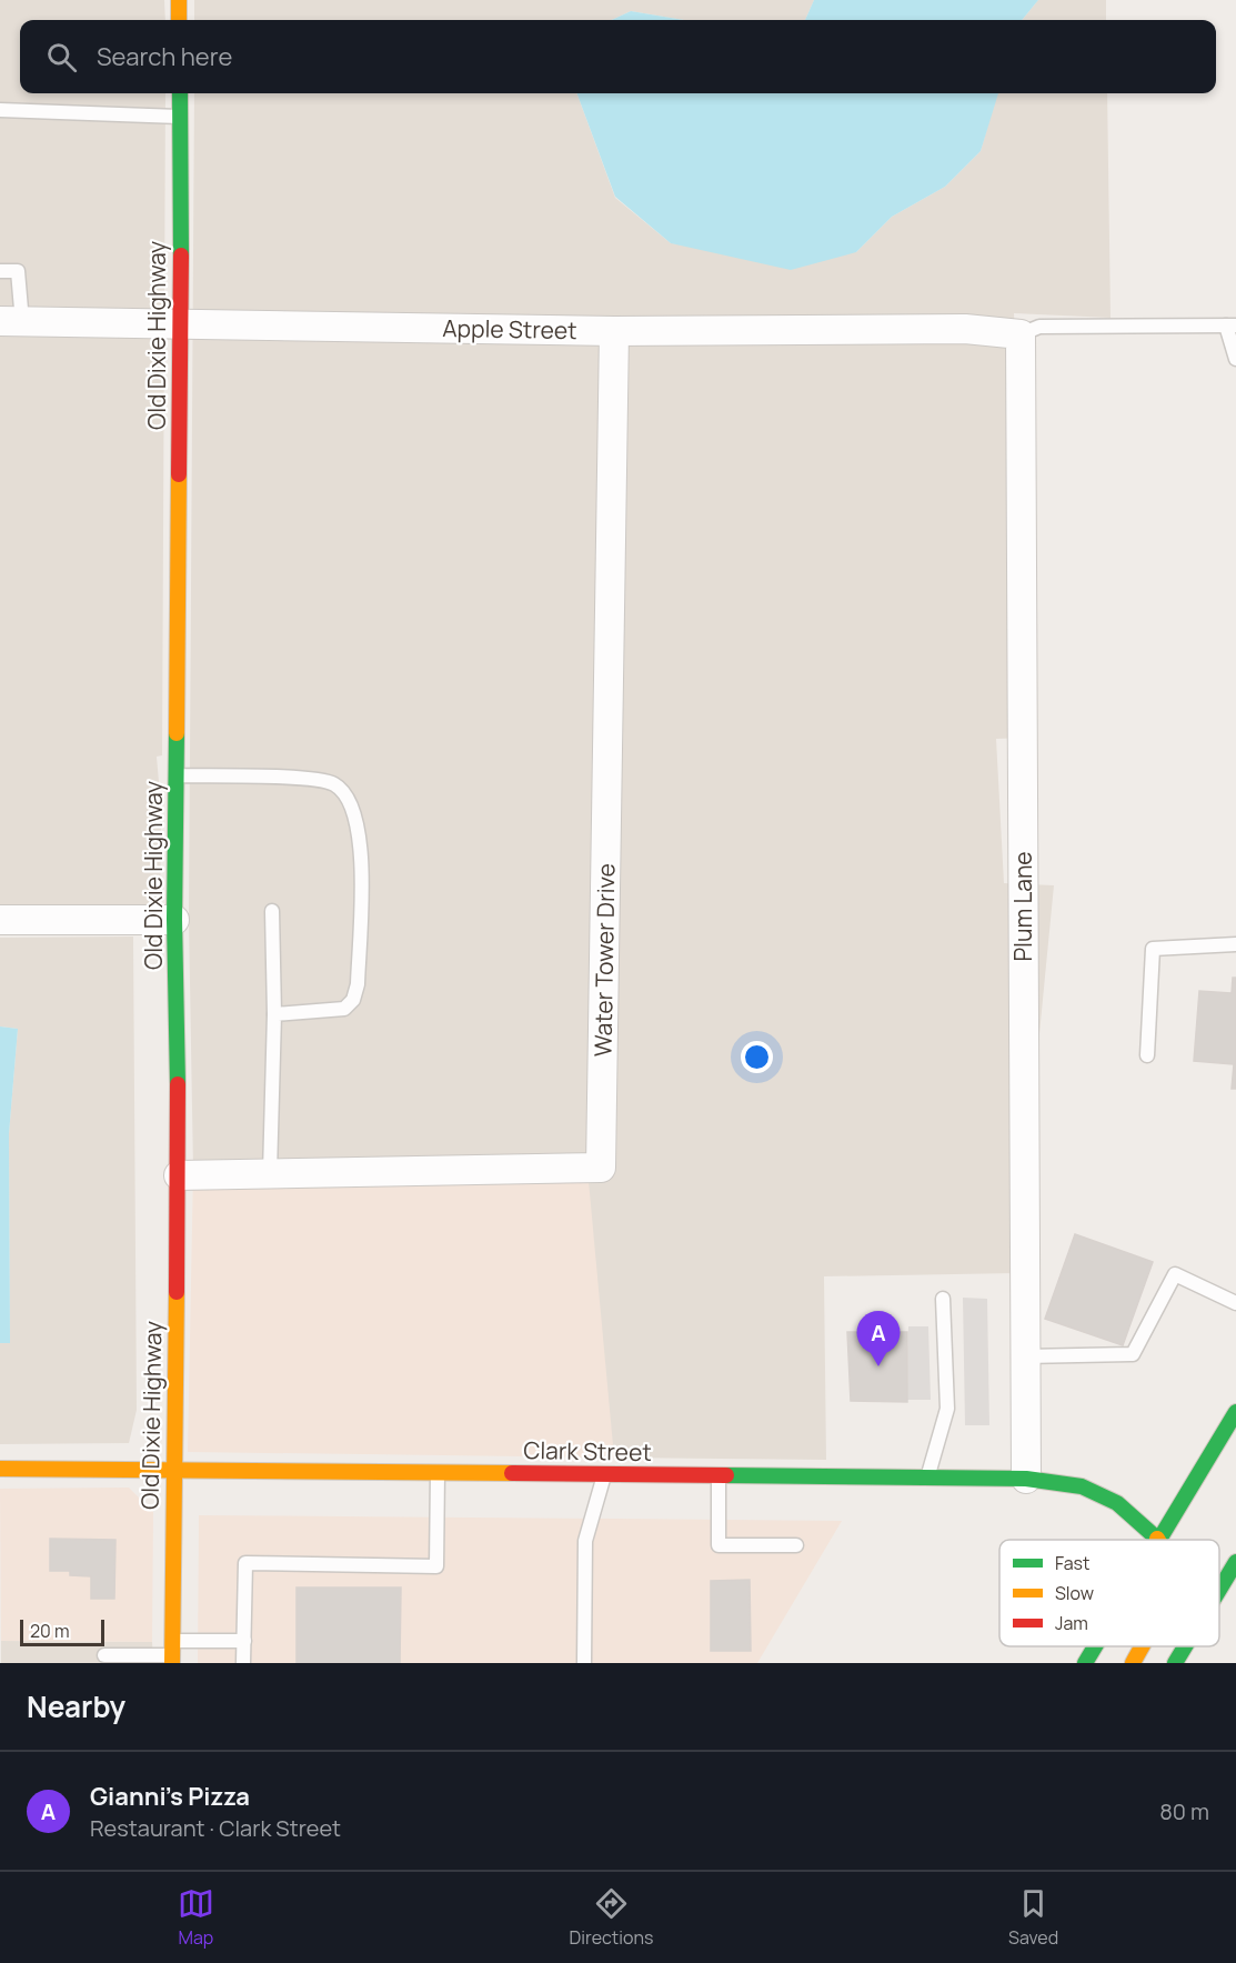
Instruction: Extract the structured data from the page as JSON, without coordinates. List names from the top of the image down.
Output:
{
  "streets": {
    "main road": ["Old Dixie Highway", "Clark Street"],
    "street": ["Apple Street", "Plum Lane", "Water Tower Drive"]
  },
  "crossings": [
    ["Apple Street", "Old Dixie Highway"],
    ["Apple Street", "Plum Lane"],
    ["Apple Street", "Water Tower Drive"],
    ["Old Dixie Highway", "Water Tower Drive"],
    ["Old Dixie Highway", "Clark Street"],
    ["Plum Lane", "Clark Street"]
  ],
  "legend": ["Fast", "Slow", "Jam"],
  "scale_bar": "20 m",
  "page": {
    "search": "Search here",
    "pins": "A",
    "scale": "20 m",
    "heading": "Nearby",
    "list": [
      {
        "mark": "A",
        "name": "Gianni's Pizza",
        "note": "Restaurant · Clark Street",
        "value": "80 m"
      }
    ],
    "nav": ["Map", "Directions", "Saved"]
  }
}
